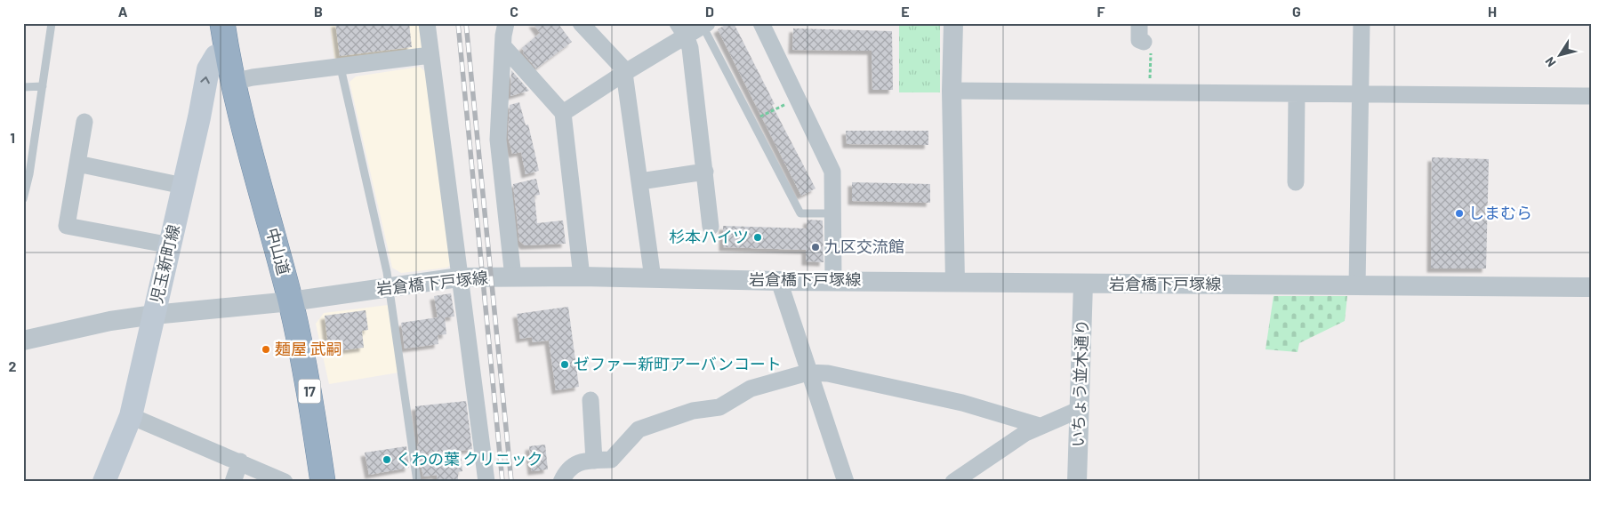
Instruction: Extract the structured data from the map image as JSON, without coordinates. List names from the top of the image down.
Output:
{
  "streets": {
    "highway": ["中山道", "17"],
    "main road": ["児玉新町線"],
    "street": ["岩倉橋下戸塚線", "いちょう並木通り"]
  },
  "crossings": [
    ["中山道", "児玉新町線"],
    ["中山道", "岩倉橋下戸塚線"],
    ["児玉新町線", "岩倉橋下戸塚線"],
    ["岩倉橋下戸塚線", "いちょう並木通り"]
  ],
  "places": [
    "しまむら",
    "杉本ハイツ",
    "九区交流館",
    "麺屋 武嗣",
    "ゼファー新町アーバンコート",
    "くわの葉 クリニック"
  ],
  "north": "bottom left",
  "grid": {
    "columns": [
      "A",
      "B",
      "C",
      "D",
      "E",
      "F",
      "G",
      "H"
    ],
    "rows": ["1", "2"]
  }
}
